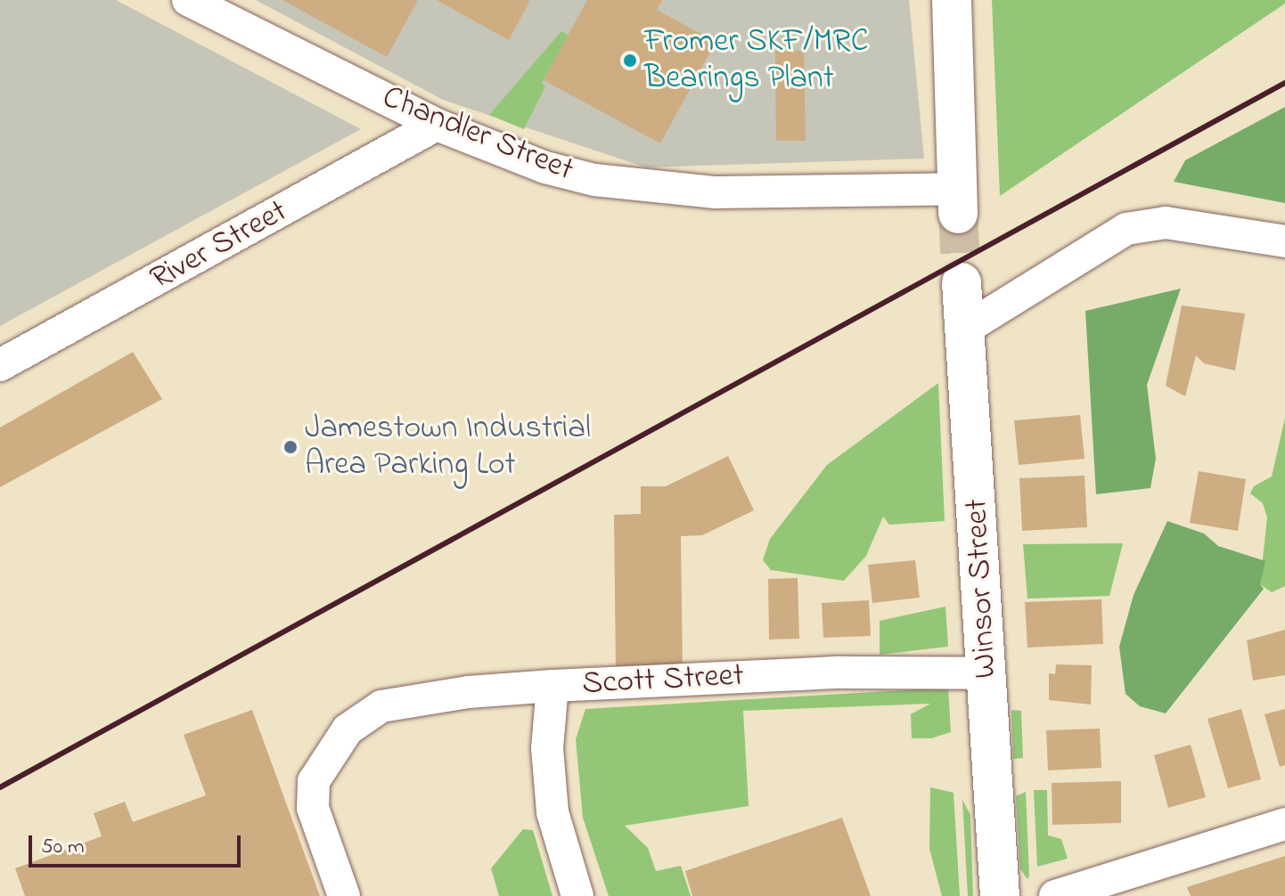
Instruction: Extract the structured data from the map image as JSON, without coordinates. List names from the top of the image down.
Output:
{
  "streets": {
    "street": [
      "Chandler Street",
      "River Street",
      "Winsor Street",
      "Scott Street"
    ]
  },
  "crossings": [
    ["Chandler Street", "River Street"],
    ["Winsor Street", "Scott Street"]
  ],
  "places": ["Fromer SKF/MRC Bearings Plant", "Jamestown Industrial Area Parking Lot"],
  "scale_bar": "50 m"
}
